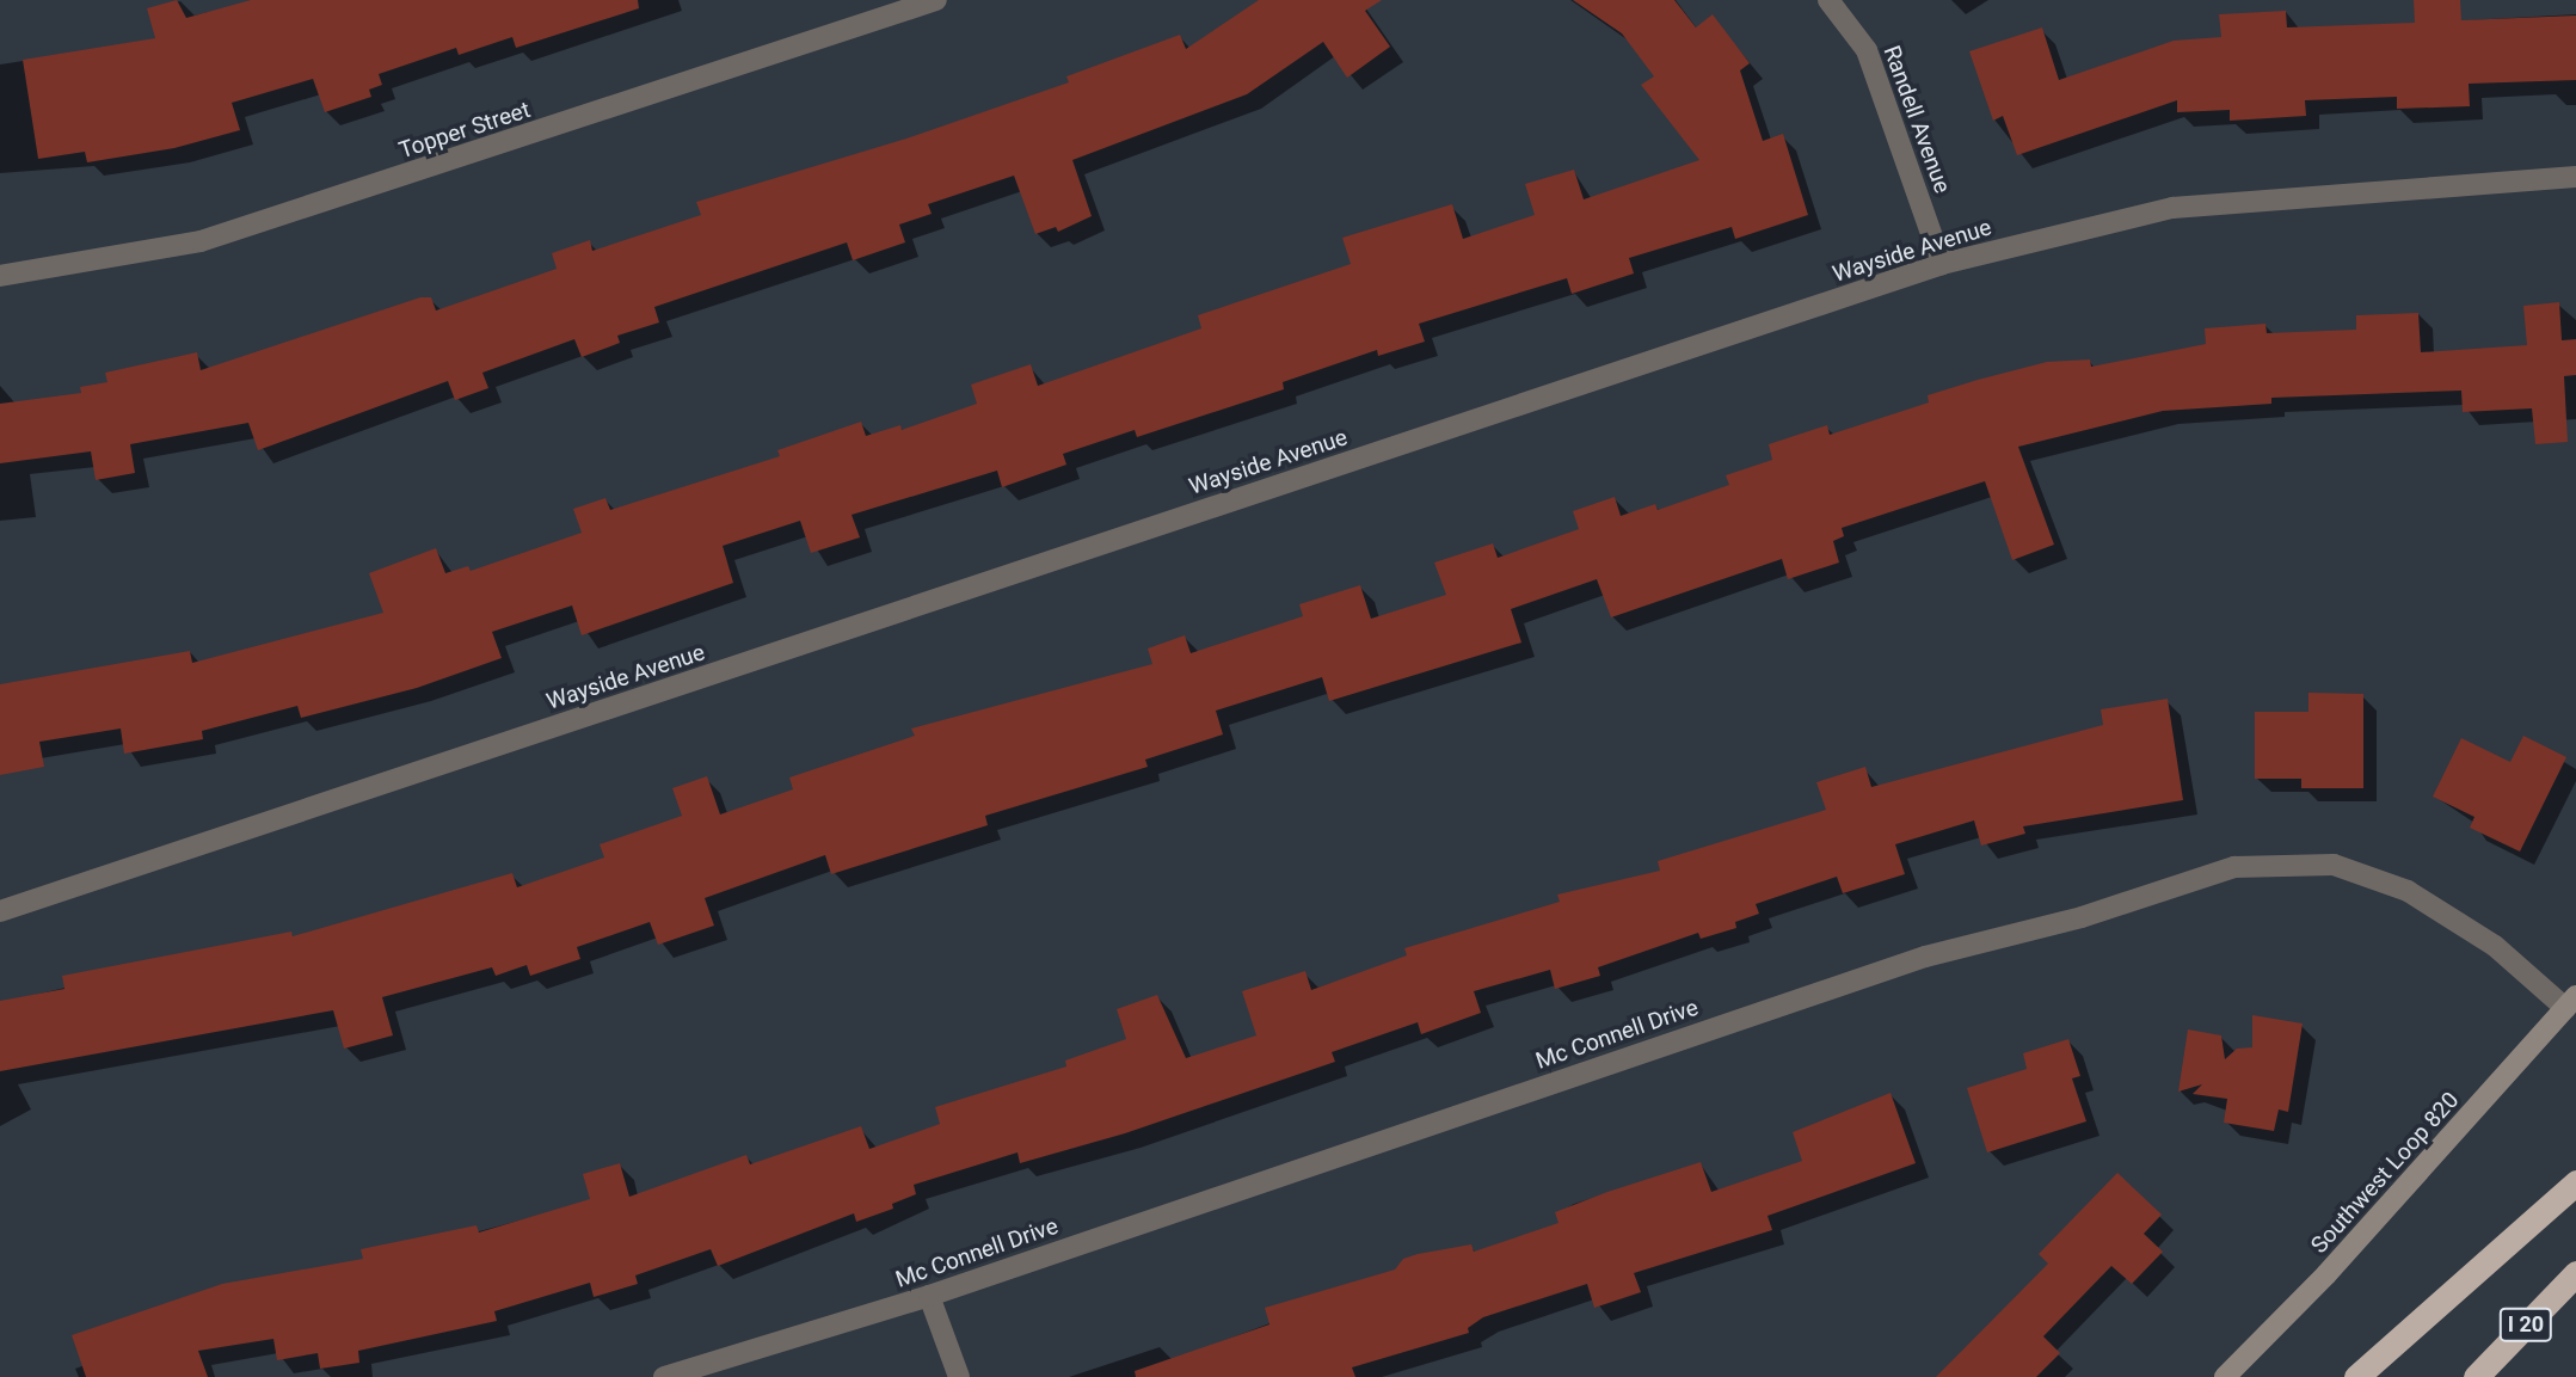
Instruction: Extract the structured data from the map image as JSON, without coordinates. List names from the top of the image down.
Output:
{
  "streets": {
    "highway": ["I 20"],
    "main road": ["Southwest Loop 820"],
    "street": [
      "Randell Avenue",
      "Topper Street",
      "Wayside Avenue",
      "Mc Connell Drive"
    ]
  },
  "crossings": [
    ["Randell Avenue", "Wayside Avenue"],
    ["Mc Connell Drive", "Southwest Loop 820"]
  ]
}
